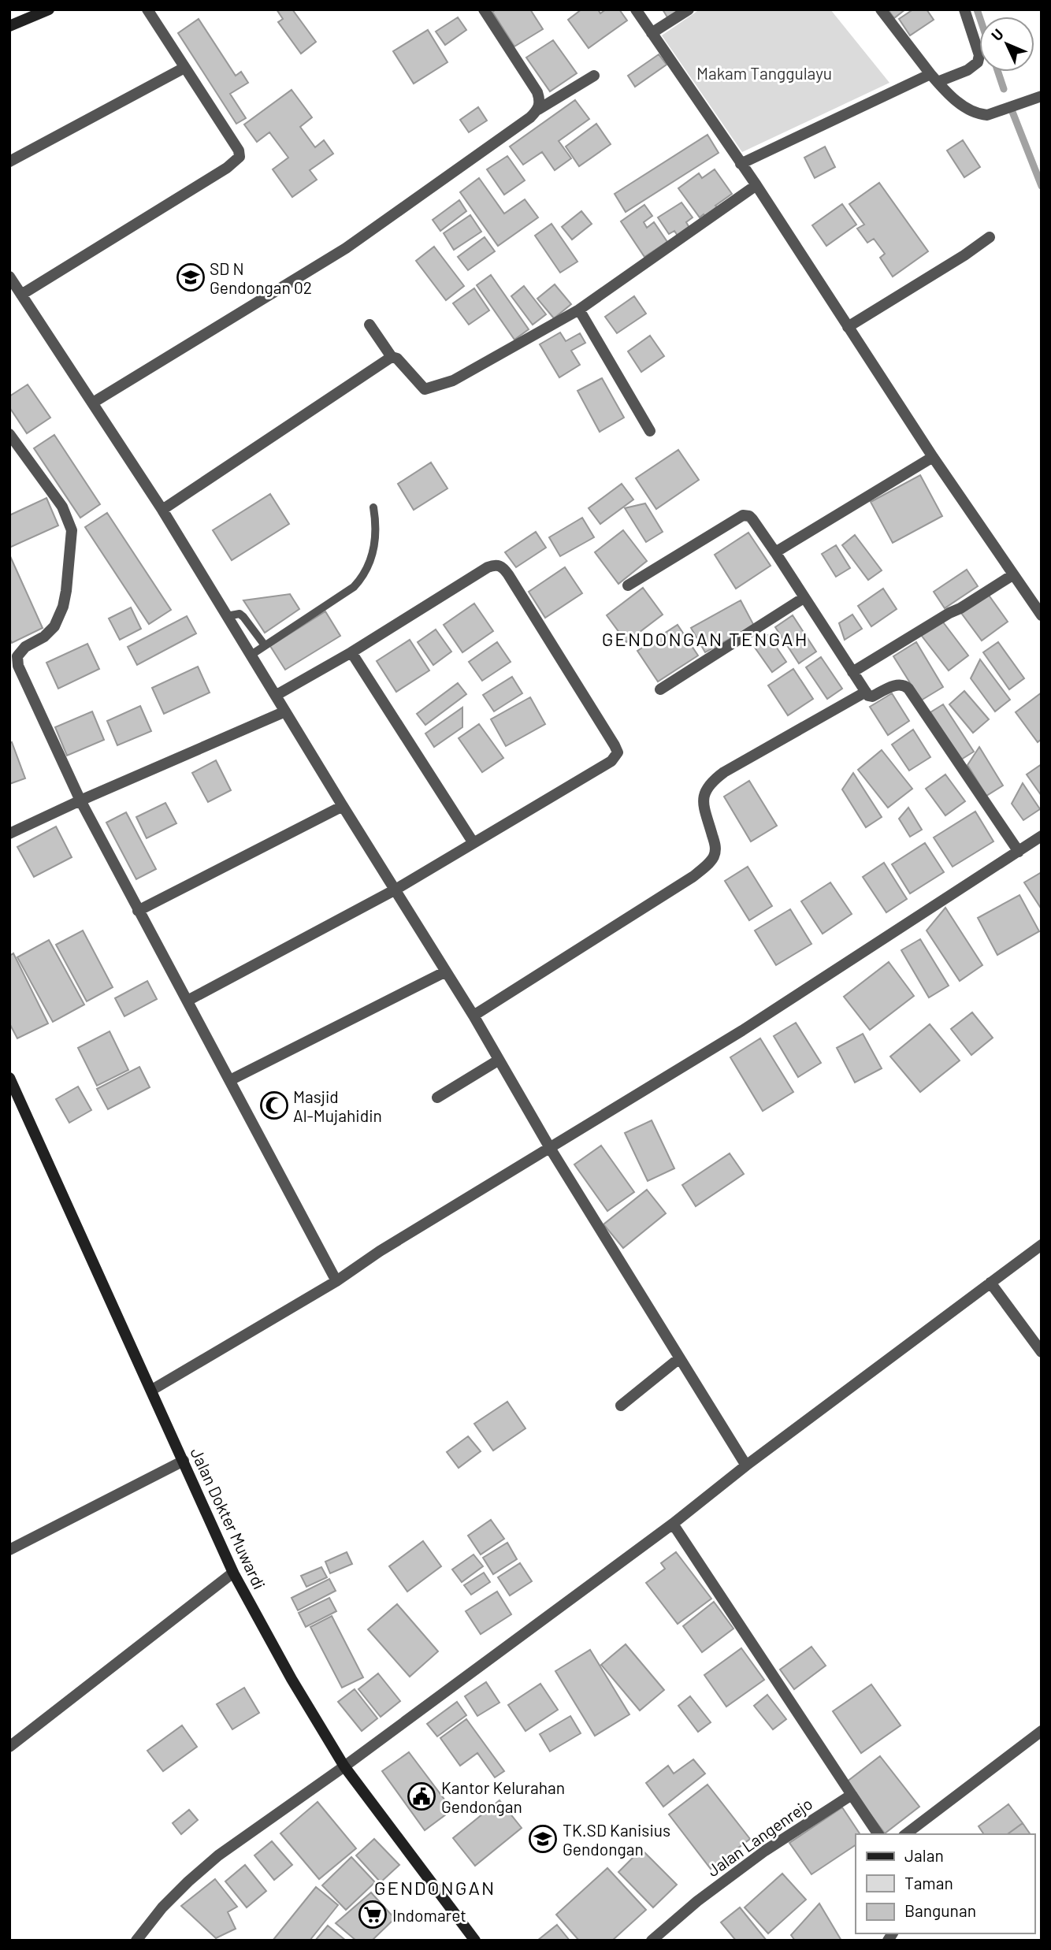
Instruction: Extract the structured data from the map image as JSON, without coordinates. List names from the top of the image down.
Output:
{
  "streets": {
    "street": ["Jalan Dokter Muwardi", "Jalan Langenrejo"]
  },
  "districts": ["GENDONGAN TENGAH", "GENDONGAN"],
  "parks": ["Makam Tanggulayu"],
  "places": {
    "school or university": ["SD N Gendongan 02", "TK.SD Kanisius Gendongan"],
    "mosque": ["Masjid Al-Mujahidin"],
    "public building": ["Kantor Kelurahan Gendongan"],
    "supermarket": ["Indomaret"]
  },
  "legend": ["Jalan", "Taman", "Bangunan"],
  "north": "top left"
}
